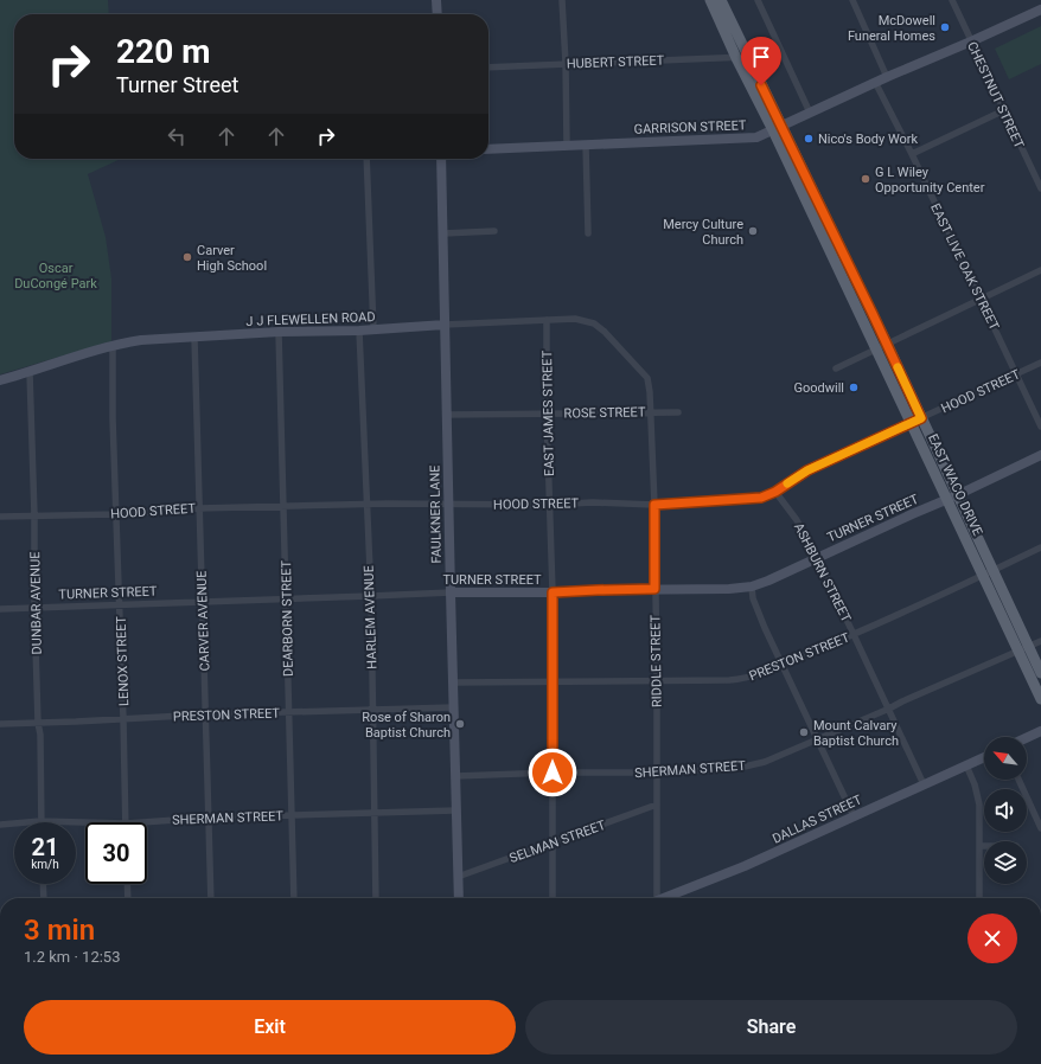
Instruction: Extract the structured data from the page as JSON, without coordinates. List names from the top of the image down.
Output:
{
  "streets": {
    "main road": ["EAST WACO DRIVE"],
    "street": [
      "HUBERT STREET",
      "CHESTNUT STREET",
      "GARRISON STREET",
      "EAST LIVE OAK STREET",
      "J J FLEWELLEN ROAD",
      "HOOD STREET",
      "ROSE STREET",
      "EAST JAMES STREET",
      "FAULKNER LANE",
      "TURNER STREET",
      "ASHBURN STREET",
      "DUNBAR AVENUE",
      "HARLEM AVENUE",
      "DEARBORN STREET",
      "CARVER AVENUE",
      "PRESTON STREET",
      "LENOX STREET",
      "RIDDLE STREET",
      "SHERMAN STREET",
      "DALLAS STREET",
      "SELMAN STREET"
    ]
  },
  "crossings": [
    ["HUBERT STREET", "EAST WACO DRIVE"],
    ["CHESTNUT STREET", "GARRISON STREET"],
    ["GARRISON STREET", "EAST LIVE OAK STREET"],
    ["GARRISON STREET", "EAST WACO DRIVE"],
    ["EAST LIVE OAK STREET", "HOOD STREET"],
    ["J J FLEWELLEN ROAD", "EAST JAMES STREET"],
    ["J J FLEWELLEN ROAD", "FAULKNER LANE"],
    ["J J FLEWELLEN ROAD", "DUNBAR AVENUE"],
    ["J J FLEWELLEN ROAD", "HARLEM AVENUE"],
    ["J J FLEWELLEN ROAD", "DEARBORN STREET"],
    ["J J FLEWELLEN ROAD", "CARVER AVENUE"],
    ["J J FLEWELLEN ROAD", "LENOX STREET"],
    ["J J FLEWELLEN ROAD", "RIDDLE STREET"],
    ["HOOD STREET", "EAST JAMES STREET"],
    ["HOOD STREET", "EAST WACO DRIVE"],
    ["HOOD STREET", "FAULKNER LANE"],
    ["HOOD STREET", "ASHBURN STREET"],
    ["HOOD STREET", "DUNBAR AVENUE"],
    ["HOOD STREET", "HARLEM AVENUE"],
    ["HOOD STREET", "DEARBORN STREET"],
    ["HOOD STREET", "CARVER AVENUE"],
    ["HOOD STREET", "LENOX STREET"],
    ["HOOD STREET", "RIDDLE STREET"],
    ["ROSE STREET", "EAST JAMES STREET"],
    ["ROSE STREET", "FAULKNER LANE"],
    ["ROSE STREET", "RIDDLE STREET"],
    ["EAST JAMES STREET", "TURNER STREET"],
    ["EAST JAMES STREET", "PRESTON STREET"],
    ["EAST JAMES STREET", "SHERMAN STREET"],
    ["EAST JAMES STREET", "SELMAN STREET"],
    ["EAST WACO DRIVE", "TURNER STREET"],
    ["EAST WACO DRIVE", "PRESTON STREET"],
    ["EAST WACO DRIVE", "SHERMAN STREET"],
    ["FAULKNER LANE", "TURNER STREET"],
    ["FAULKNER LANE", "PRESTON STREET"],
    ["FAULKNER LANE", "SHERMAN STREET"],
    ["FAULKNER LANE", "SELMAN STREET"],
    ["TURNER STREET", "ASHBURN STREET"],
    ["TURNER STREET", "DUNBAR AVENUE"],
    ["TURNER STREET", "HARLEM AVENUE"],
    ["TURNER STREET", "DEARBORN STREET"],
    ["TURNER STREET", "CARVER AVENUE"],
    ["TURNER STREET", "LENOX STREET"],
    ["TURNER STREET", "RIDDLE STREET"],
    ["ASHBURN STREET", "PRESTON STREET"],
    ["ASHBURN STREET", "SHERMAN STREET"],
    ["ASHBURN STREET", "DALLAS STREET"],
    ["DUNBAR AVENUE", "PRESTON STREET"],
    ["DUNBAR AVENUE", "SHERMAN STREET"],
    ["HARLEM AVENUE", "PRESTON STREET"],
    ["HARLEM AVENUE", "SHERMAN STREET"],
    ["DEARBORN STREET", "PRESTON STREET"],
    ["DEARBORN STREET", "SHERMAN STREET"],
    ["CARVER AVENUE", "PRESTON STREET"],
    ["CARVER AVENUE", "SHERMAN STREET"],
    ["PRESTON STREET", "LENOX STREET"],
    ["PRESTON STREET", "RIDDLE STREET"],
    ["LENOX STREET", "SHERMAN STREET"],
    ["RIDDLE STREET", "SHERMAN STREET"],
    ["RIDDLE STREET", "SELMAN STREET"]
  ],
  "parks": ["Oscar DuCongé Park"],
  "places": [
    "McDowell Funeral Homes",
    "Nico's Body Work",
    "G L Wiley Opportunity Center",
    "Mercy Culture Church",
    "Carver High School",
    "Goodwill",
    "Rose of Sharon Baptist Church",
    "Mount Calvary Baptist Church"
  ],
  "north": "top left",
  "page": {
    "turn": ["220 m", "Turner Street"],
    "speed": "21 km/h",
    "limit": "30",
    "heading": ["3 min", "1.2 km · 12:53"],
    "buttons": ["Exit", "Share"]
  }
}
